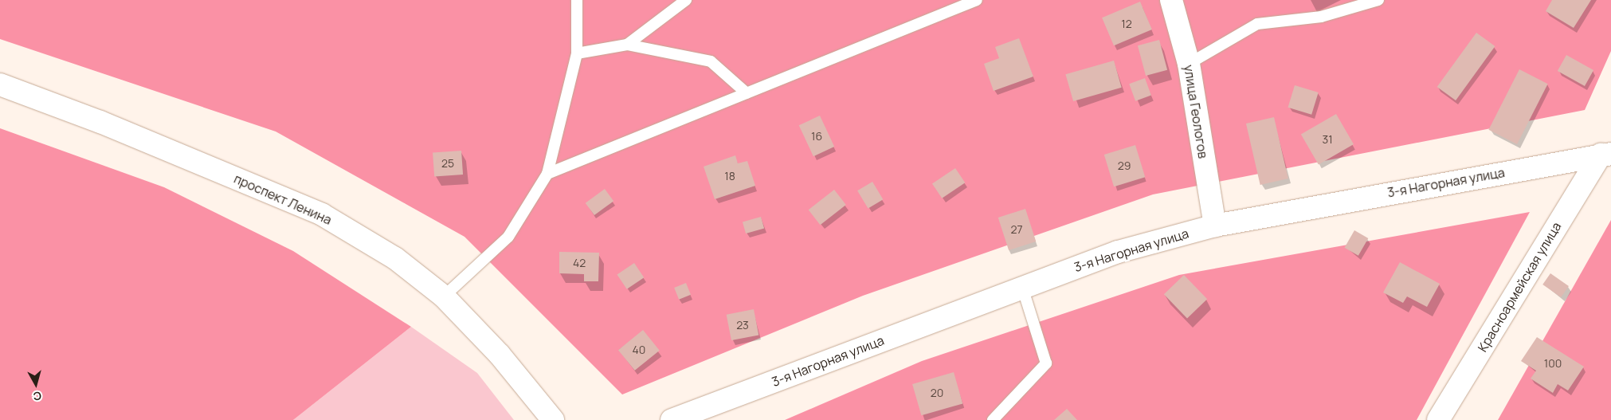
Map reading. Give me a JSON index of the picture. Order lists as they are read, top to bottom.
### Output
{
  "streets": {
    "street": [
      "улица Геологов",
      "3-я Нагорная улица",
      "проспект Ленина",
      "Красноармейская улица"
    ]
  },
  "crossings": [
    ["улица Геологов", "3-я Нагорная улица"],
    ["3-я Нагорная улица", "Красноармейская улица"]
  ],
  "house_numbers": [
    "12",
    "16",
    "31",
    "25",
    "29",
    "18",
    "27",
    "42",
    "23",
    "40",
    "100",
    "20"
  ],
  "north": "bottom"
}
